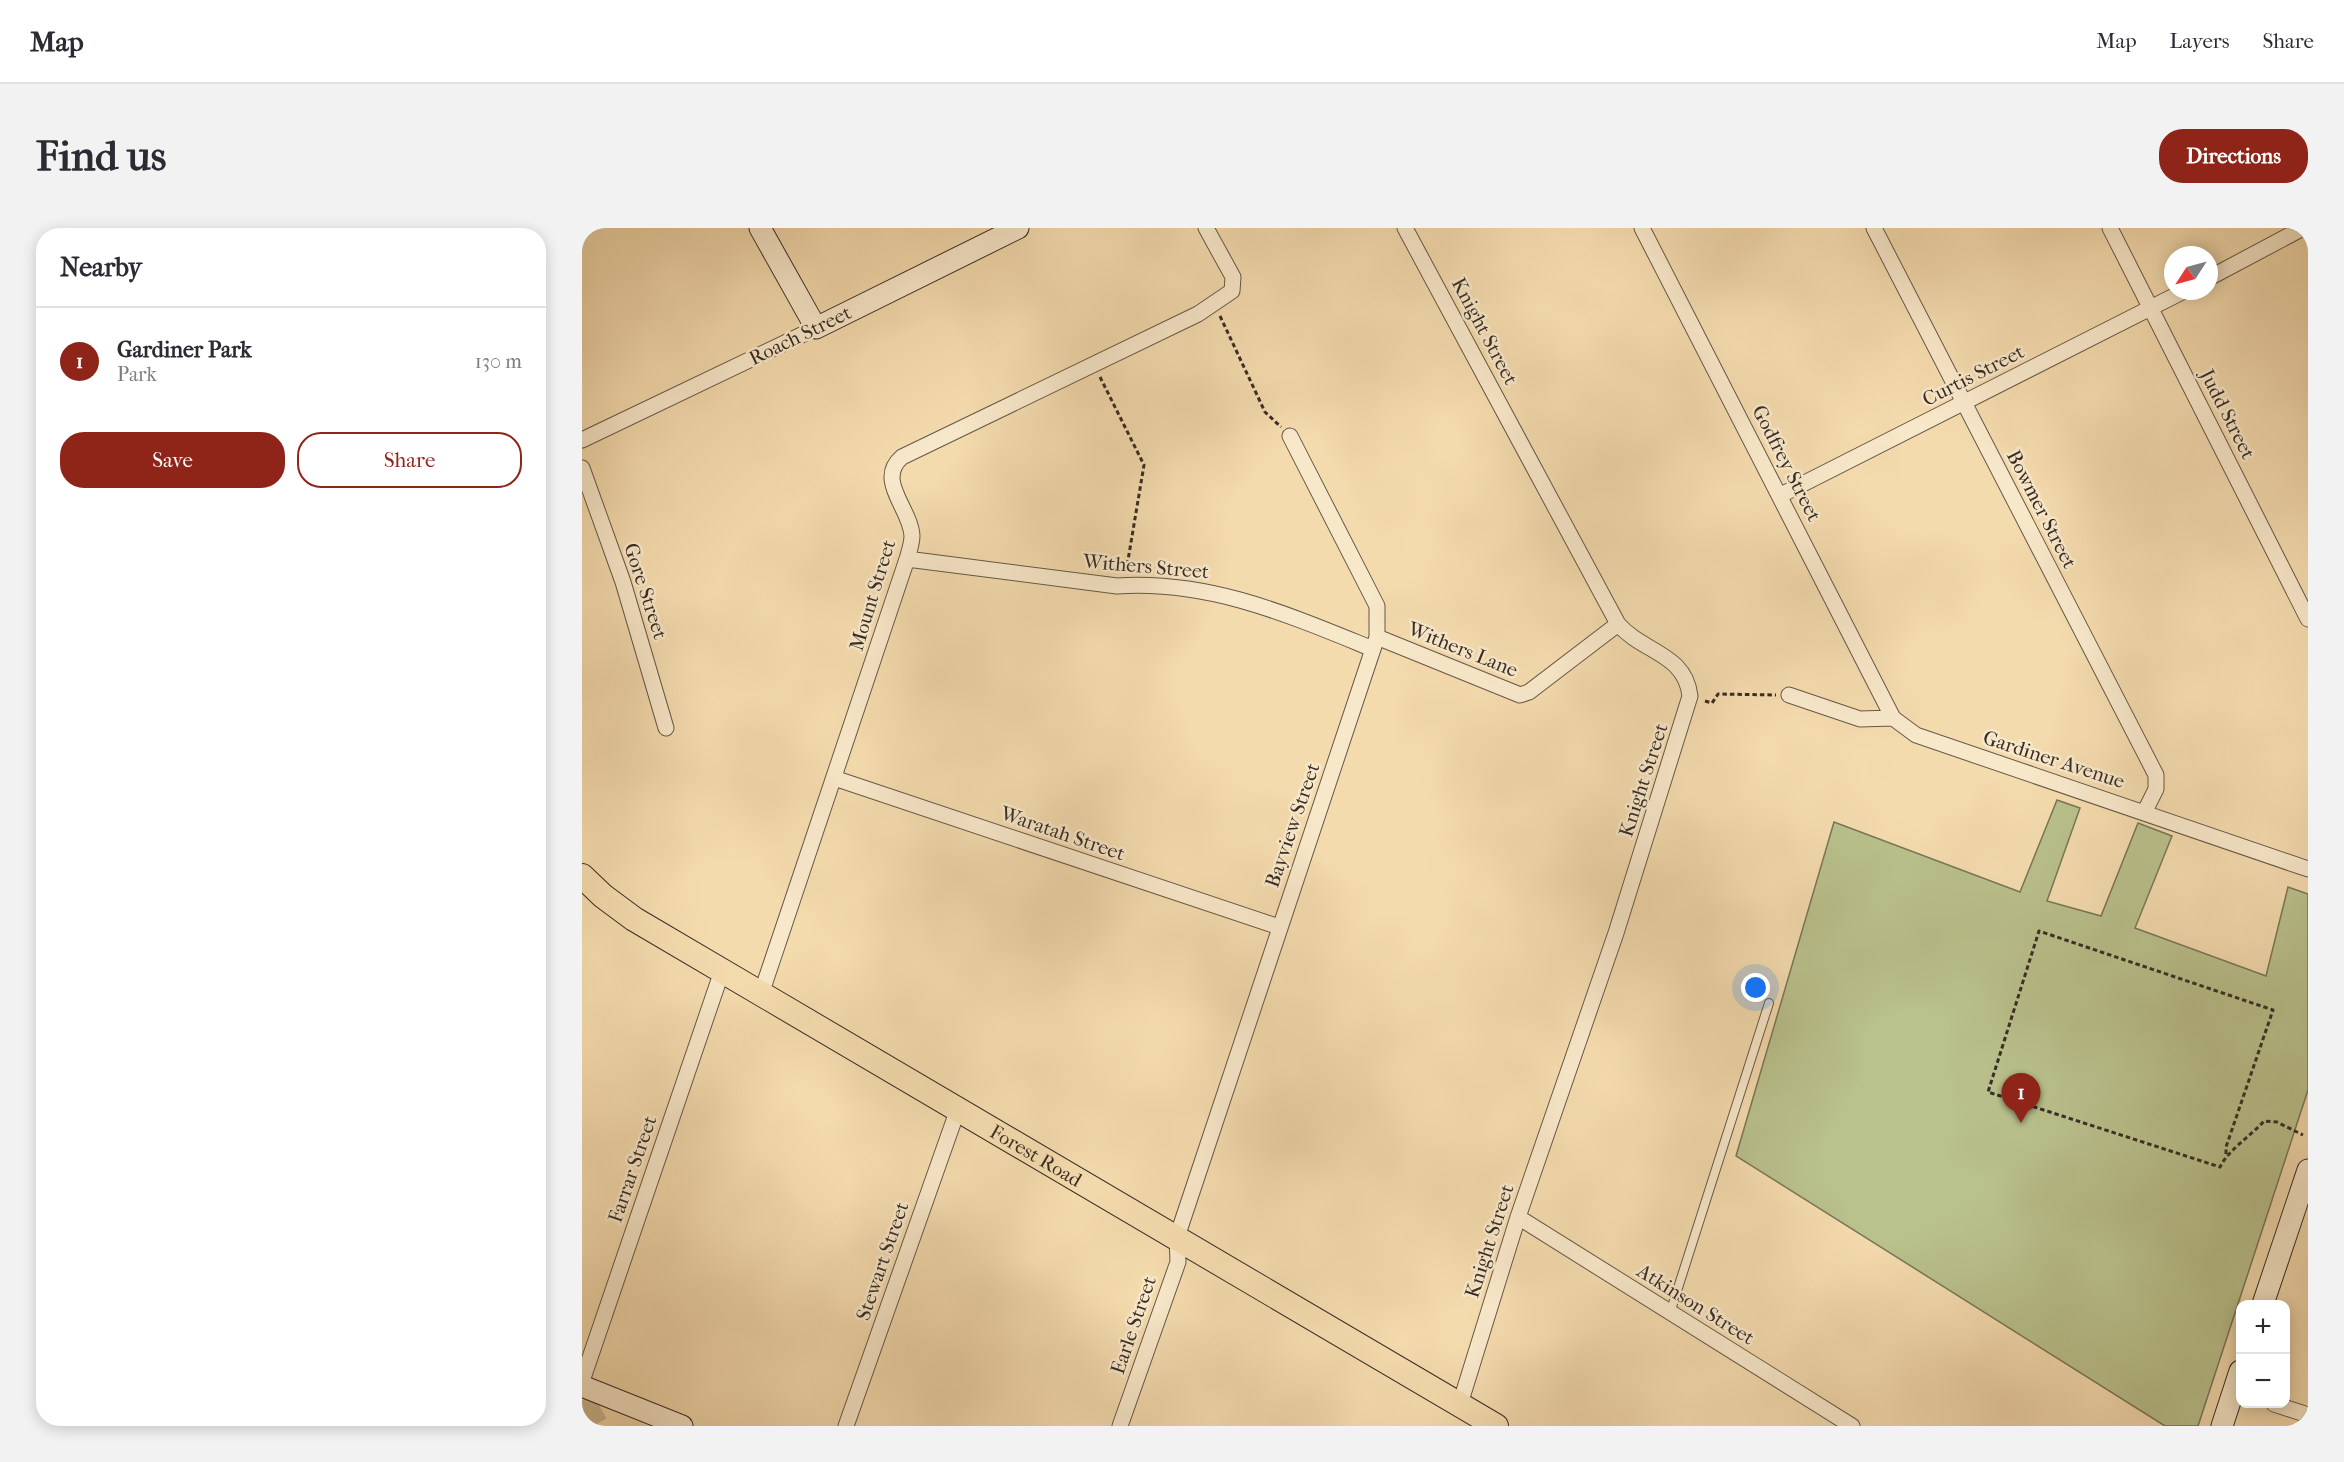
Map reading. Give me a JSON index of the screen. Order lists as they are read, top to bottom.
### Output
{
  "streets": {
    "main road": ["Forest Road"],
    "street": [
      "Knight Street",
      "Roach Street",
      "Curtis Street",
      "Judd Street",
      "Godfrey Street",
      "Bowmer Street",
      "Withers Street",
      "Gore Street",
      "Mount Street",
      "Withers Lane",
      "Gardiner Avenue",
      "Bayview Street",
      "Waratah Street",
      "Farrar Street",
      "Stewart Street",
      "Atkinson Street",
      "Earle Street"
    ]
  },
  "crossings": [
    ["Knight Street", "Withers Lane"],
    ["Knight Street", "Forest Road"],
    ["Knight Street", "Atkinson Street"],
    ["Curtis Street", "Judd Street"],
    ["Curtis Street", "Godfrey Street"],
    ["Curtis Street", "Bowmer Street"],
    ["Godfrey Street", "Gardiner Avenue"],
    ["Bowmer Street", "Gardiner Avenue"],
    ["Withers Street", "Mount Street"],
    ["Withers Street", "Withers Lane"],
    ["Withers Street", "Bayview Street"],
    ["Mount Street", "Waratah Street"],
    ["Mount Street", "Forest Road"],
    ["Withers Lane", "Bayview Street"],
    ["Bayview Street", "Waratah Street"],
    ["Bayview Street", "Forest Road"],
    ["Bayview Street", "Earle Street"],
    ["Forest Road", "Farrar Street"],
    ["Forest Road", "Stewart Street"],
    ["Forest Road", "Earle Street"]
  ],
  "north": "bottom left",
  "page": {
    "header": "Map",
    "nav": ["Map", "Layers", "Share"],
    "buttons": [
      "Directions",
      ["Save", "Share"]
    ],
    "title": "Find us",
    "heading": "Nearby",
    "list": [
      {
        "mark": "1",
        "name": "Gardiner Park",
        "note": "Park",
        "value": "130 m"
      }
    ],
    "pins": "1",
    "map_buttons": ["+", "−"]
  }
}
